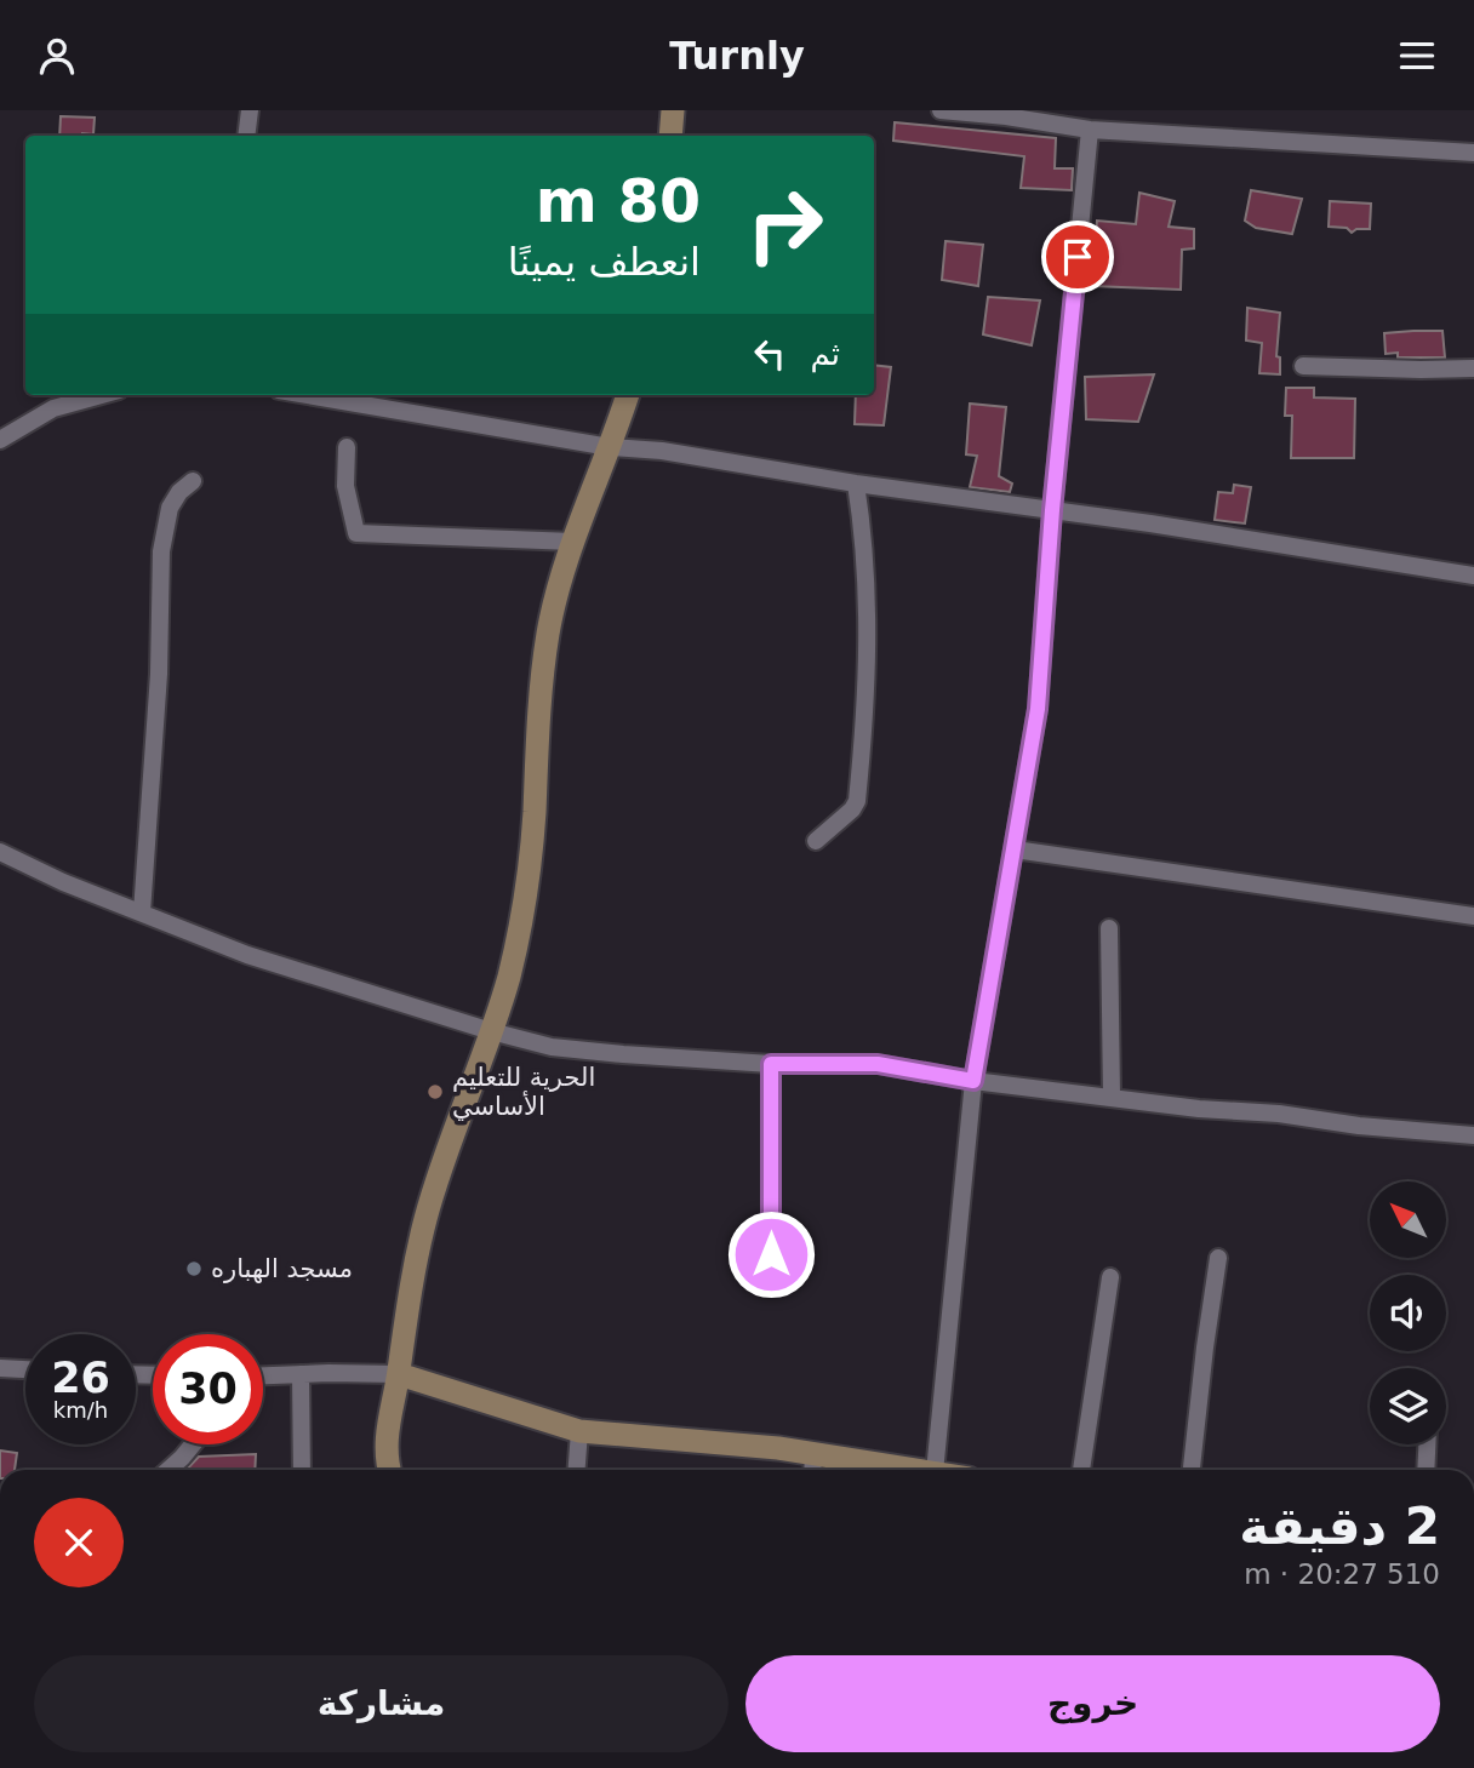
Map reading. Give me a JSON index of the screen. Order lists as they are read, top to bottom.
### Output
{
  "places": ["الحرية للتعليم الأساسي", "مسجد الهباره"],
  "north": "top left",
  "page": {
    "header": "Turnly",
    "turn": ["80 m", "انعطف يمينًا"],
    "then": "ثم",
    "speed": "26 km/h",
    "limit": "30",
    "heading": ["2 دقيقة", "510 m · 20:27"],
    "buttons": ["خروج", "مشاركة"]
  }
}
